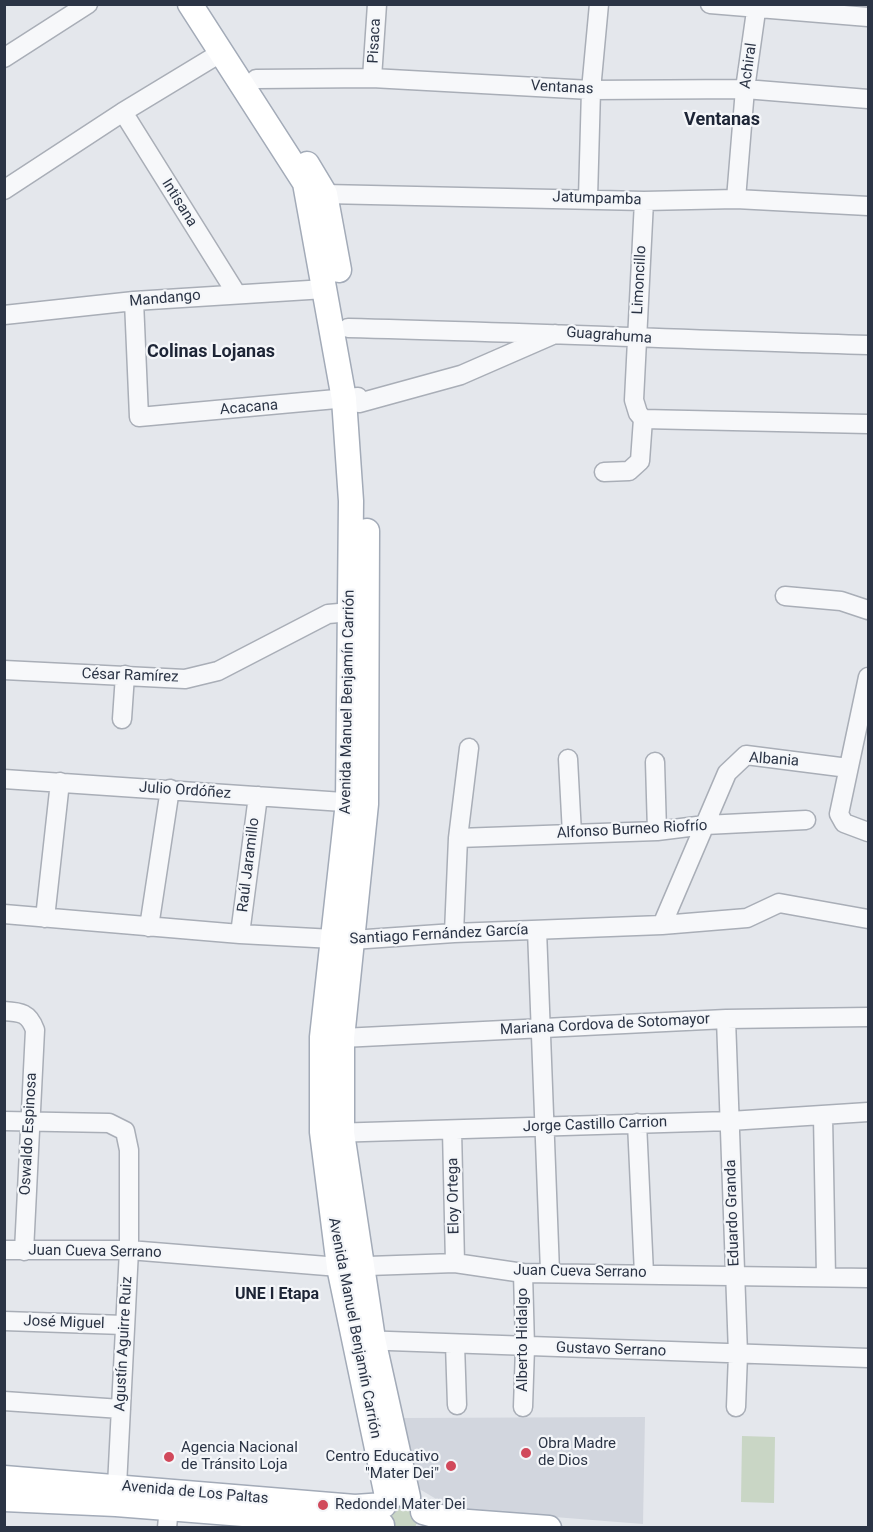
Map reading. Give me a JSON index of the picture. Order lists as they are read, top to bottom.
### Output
{
  "streets": {
    "main road": ["Avenida Manuel Benjamín Carrión", "Avenida de Los Paltas"],
    "street": [
      "Pisaca",
      "Achiral",
      "Ventanas",
      "Jatumpamba",
      "Intisana",
      "Limoncillo",
      "Mandango",
      "Guagrahuma",
      "Acacana",
      "César Ramírez",
      "Albania",
      "Julio Ordóñez",
      "Alfonso Burneo Riofrío",
      "Raúl Jaramillo",
      "Santiago Fernández García",
      "Mariana Cordova de Sotomayor",
      "Jorge Castillo Carrion",
      "Oswaldo Espinosa",
      "Eloy Ortega",
      "Eduardo Granda",
      "Juan Cueva Serrano",
      "José Miguel",
      "Alberto Hidalgo",
      "Agustín Aguirre Ruiz",
      "Gustavo Serrano"
    ]
  },
  "crossings": [
    ["Pisaca", "Ventanas"],
    ["Achiral", "Ventanas"],
    ["Achiral", "Jatumpamba"],
    ["Ventanas", "Avenida Manuel Benjamín Carrión"],
    ["Jatumpamba", "Limoncillo"],
    ["Jatumpamba", "Avenida Manuel Benjamín Carrión"],
    ["Intisana", "Mandango"],
    ["Limoncillo", "Guagrahuma"],
    ["Mandango", "Acacana"],
    ["Mandango", "Avenida Manuel Benjamín Carrión"],
    ["Guagrahuma", "Acacana"],
    ["Guagrahuma", "Avenida Manuel Benjamín Carrión"],
    ["Acacana", "Avenida Manuel Benjamín Carrión"],
    ["César Ramírez", "Avenida Manuel Benjamín Carrión"],
    ["Avenida Manuel Benjamín Carrión", "Julio Ordóñez"],
    ["Avenida Manuel Benjamín Carrión", "Santiago Fernández García"],
    ["Avenida Manuel Benjamín Carrión", "Mariana Cordova de Sotomayor"],
    ["Avenida Manuel Benjamín Carrión", "Jorge Castillo Carrion"],
    ["Avenida Manuel Benjamín Carrión", "Juan Cueva Serrano"],
    ["Avenida Manuel Benjamín Carrión", "Gustavo Serrano"],
    ["Avenida Manuel Benjamín Carrión", "Avenida de Los Paltas"],
    ["Albania", "Alfonso Burneo Riofrío"],
    ["Albania", "Santiago Fernández García"],
    ["Julio Ordóñez", "Raúl Jaramillo"],
    ["Raúl Jaramillo", "Santiago Fernández García"],
    ["Mariana Cordova de Sotomayor", "Eduardo Granda"],
    ["Jorge Castillo Carrion", "Eloy Ortega"],
    ["Jorge Castillo Carrion", "Eduardo Granda"],
    ["Oswaldo Espinosa", "Juan Cueva Serrano"],
    ["Oswaldo Espinosa", "Agustín Aguirre Ruiz"],
    ["Eloy Ortega", "Juan Cueva Serrano"],
    ["Eduardo Granda", "Juan Cueva Serrano"],
    ["Eduardo Granda", "Gustavo Serrano"],
    ["Juan Cueva Serrano", "Alberto Hidalgo"],
    ["Juan Cueva Serrano", "Agustín Aguirre Ruiz"],
    ["José Miguel", "Agustín Aguirre Ruiz"],
    ["Alberto Hidalgo", "Gustavo Serrano"],
    ["Agustín Aguirre Ruiz", "Avenida de Los Paltas"]
  ],
  "districts": ["Ventanas", "Colinas Lojanas", "UNE I Etapa"],
  "places": [
    "Obra Madre de Dios",
    "Agencia Nacional de Tránsito Loja",
    "Centro Educativo \"Mater Dei\"",
    "Redondel Mater Dei"
  ]
}
